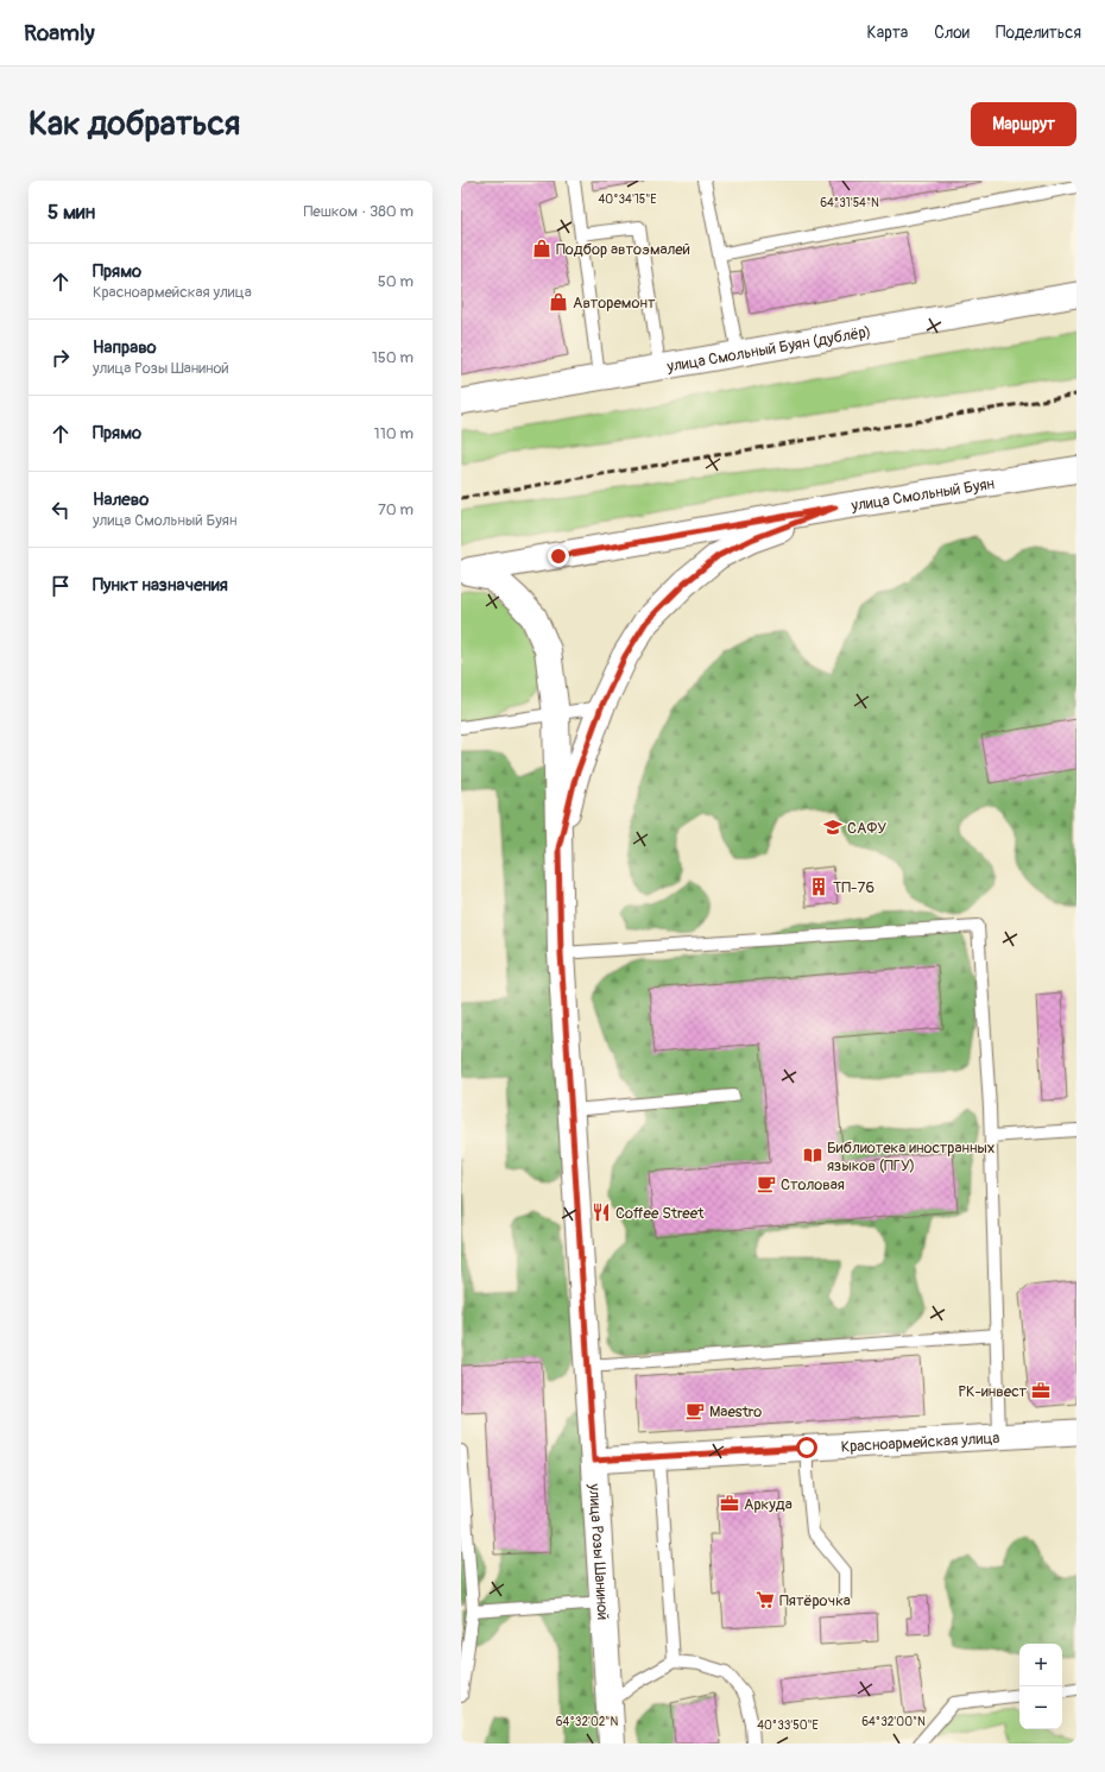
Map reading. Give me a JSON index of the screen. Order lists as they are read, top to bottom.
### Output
{
  "streets": {
    "main road": ["улица Смольный Буян", "улица Розы Шаниной"],
    "street": ["улица Смольный Буян (дублёр)", "Красноармейская улица"]
  },
  "crossings": [
    ["Красноармейская улица", "улица Розы Шаниной"]
  ],
  "places": {
    "shop": ["Подбор автоэмалей", "Авторемонт"],
    "school or university": ["САФУ"],
    "building": ["ТП-76"],
    "library": ["Библиотека иностранных языков (ПГУ)"],
    "cafe": ["Столовая", "Maestro"],
    "restaurant": ["Coffee Street"],
    "office": ["РК-инвест", "Аркуда"],
    "supermarket": ["Пятёрочка"]
  },
  "page": {
    "header": "Roamly",
    "nav": ["Карта", "Слои", "Поделиться"],
    "buttons": "Маршрут",
    "title": "Как добраться",
    "heading": ["5 мин", "Пешком · 380 m"],
    "list": [
      ["Прямо", "Красноармейская улица", "50 m"],
      ["Направо", "улица Розы Шаниной", "150 m"],
      ["Прямо", "110 m"],
      ["Налево", "улица Смольный Буян", "70 m"],
      "Пункт назначения"
    ],
    "map_buttons": ["+", "−"]
  },
  "coordinates": [
    "40°34'15\"E",
    "64°31'54\"N",
    "64°32'02\"N",
    "64°32'00\"N",
    "40°33'50\"E"
  ]
}
